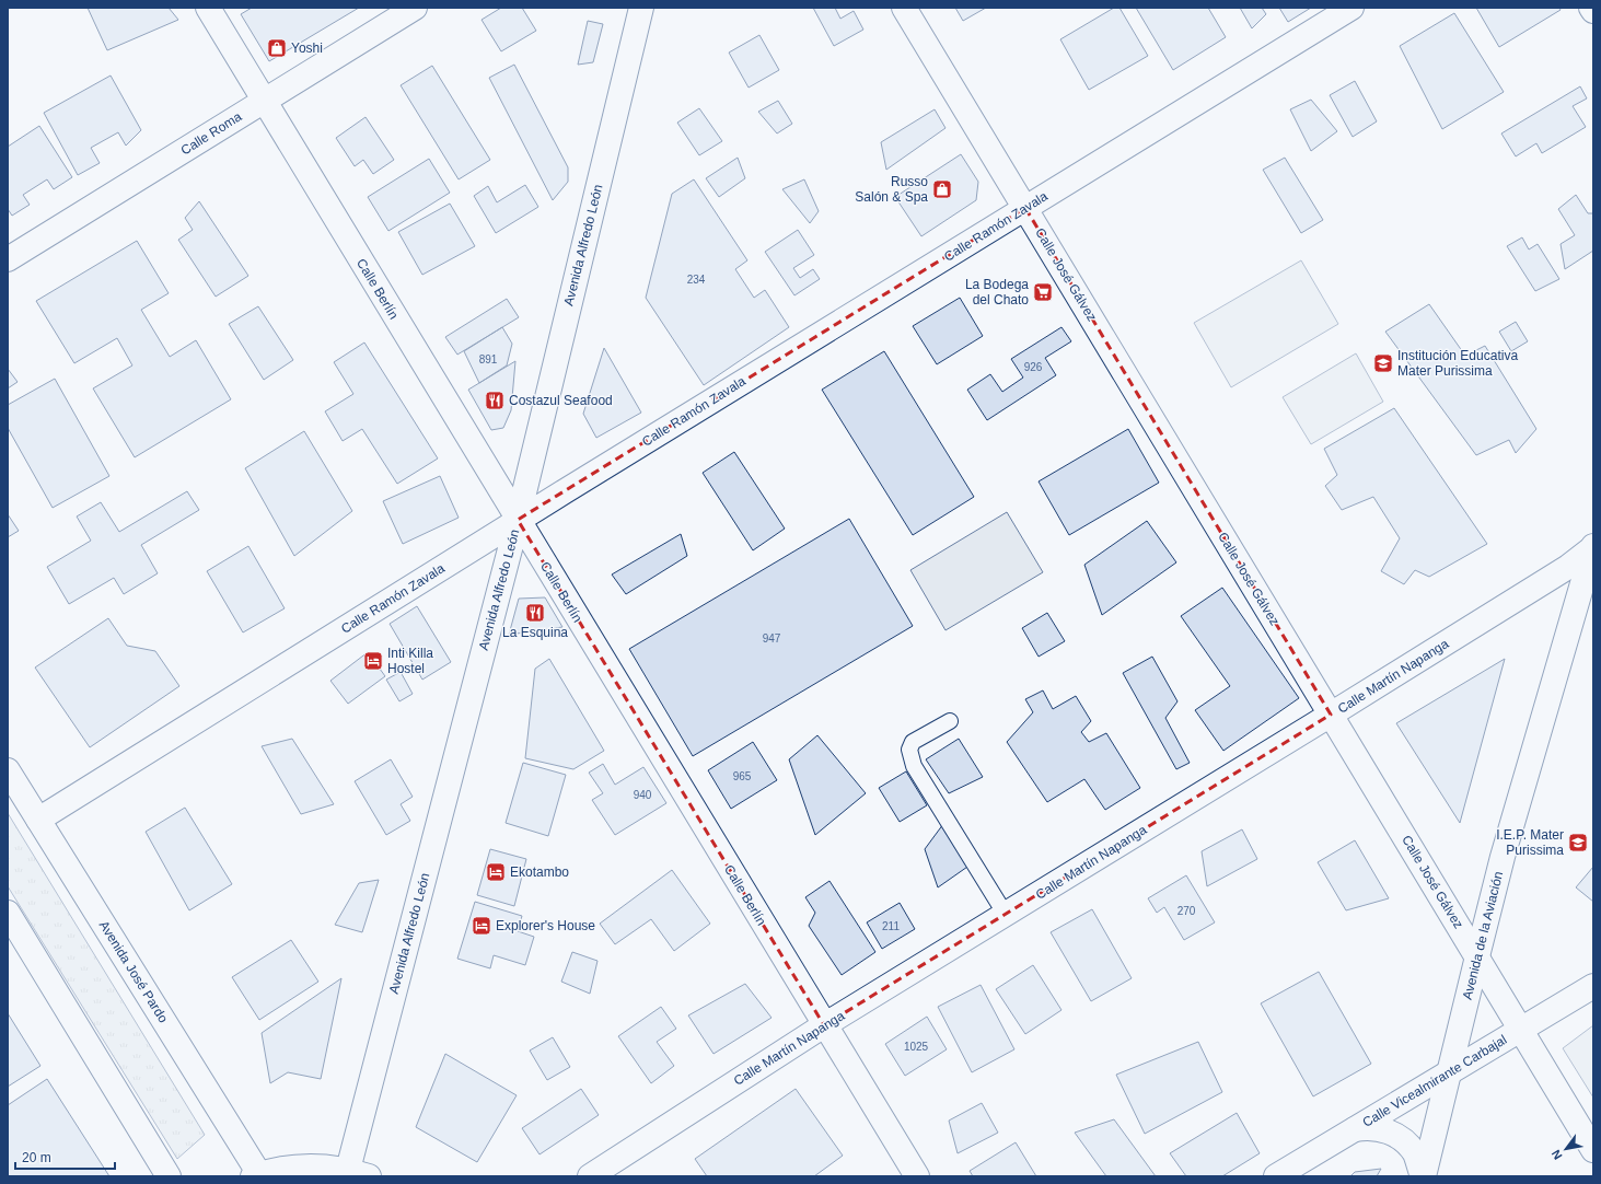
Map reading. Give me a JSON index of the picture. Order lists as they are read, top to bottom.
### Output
{
  "streets": {
    "street": [
      "Calle Roma",
      "Calle Ramón Zavala",
      "Avenida Alfredo León",
      "Calle José Gálvez",
      "Calle Berlín",
      "Calle Martín Napanga",
      "Avenida de la Aviación",
      "Avenida José Pardo",
      "Calle Vicealmirante Carbajal"
    ]
  },
  "crossings": [
    ["Calle Roma", "Calle Berlín"],
    ["Calle Ramón Zavala", "Avenida Alfredo León"],
    ["Calle Ramón Zavala", "Calle José Gálvez"],
    ["Calle Ramón Zavala", "Calle Berlín"],
    ["Calle Ramón Zavala", "Avenida José Pardo"],
    ["Avenida Alfredo León", "Calle Berlín"],
    ["Calle José Gálvez", "Calle Martín Napanga"],
    ["Calle José Gálvez", "Avenida de la Aviación"],
    ["Calle José Gálvez", "Calle Vicealmirante Carbajal"],
    ["Calle Berlín", "Calle Martín Napanga"],
    ["Calle Martín Napanga", "Avenida de la Aviación"],
    ["Avenida de la Aviación", "Calle Vicealmirante Carbajal"]
  ],
  "places": {
    "shop": ["Yoshi", "Russo Salón & Spa"],
    "supermarket": ["La Bodega del Chato"],
    "school or university": ["Institución Educativa Mater Purissima", "I.E.P. Mater Purissima"],
    "restaurant": ["Costazul Seafood", "La Esquina"],
    "hotel": ["Inti Killa Hostel", "Ekotambo", "Explorer's House"]
  },
  "house_numbers": [
    "234",
    "891",
    "926",
    "947",
    "965",
    "940",
    "270",
    "211",
    "1025"
  ],
  "scale_bar": "20 m",
  "north": "bottom left"
}
